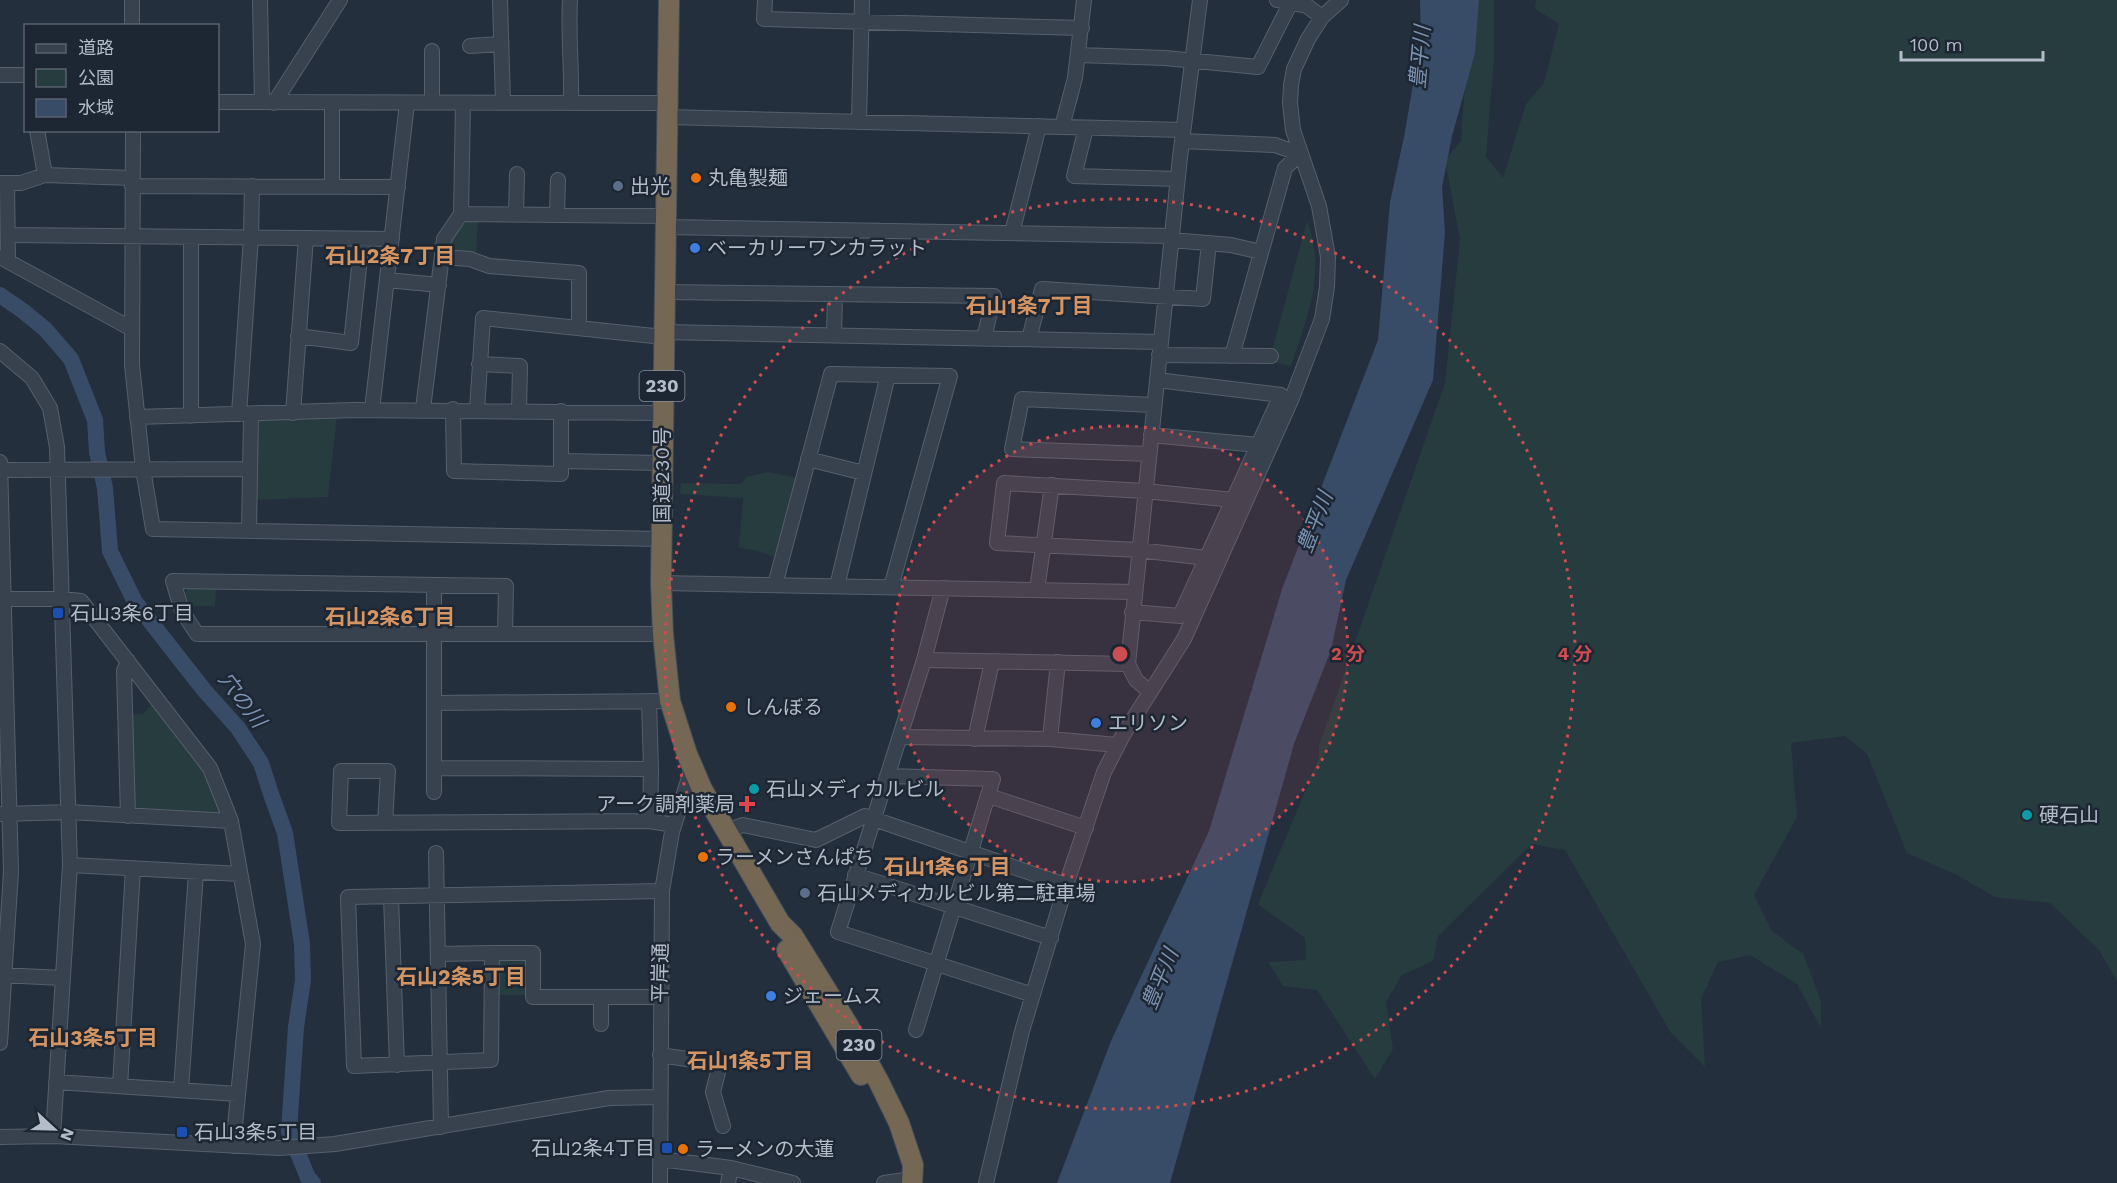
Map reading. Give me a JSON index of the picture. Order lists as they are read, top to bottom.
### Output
{
  "streets": {
    "highway": ["230", "国道230号"],
    "street": ["平岸通"]
  },
  "crossings": [
    ["国道230号", "平岸通"]
  ],
  "districts": [
    "石山2条7丁目",
    "石山1条7丁目",
    "石山2条6丁目",
    "石山1条6丁目",
    "石山2条5丁目",
    "石山3条5丁目",
    "石山1条5丁目"
  ],
  "water": ["豊平川", "穴の川"],
  "places": {
    "other": [
      "丸亀製麺",
      "出光",
      "ベーカリーワンカラット",
      "しんぼる",
      "エリソン",
      "石山メディカルビル",
      "硬石山",
      "ラーメンさんぱち",
      "石山メディカルビル第二駐車場",
      "ジェームス",
      "ラーメンの大蓮"
    ],
    "transit": ["石山3条6丁目", "石山3条5丁目", "石山2条4丁目"],
    "health": ["アーク調剤薬局"]
  },
  "legend": ["道路", "公園", "水域"],
  "scale_bar": "100 m",
  "north": "right",
  "rings": ["2 分", "4 分"]
}
